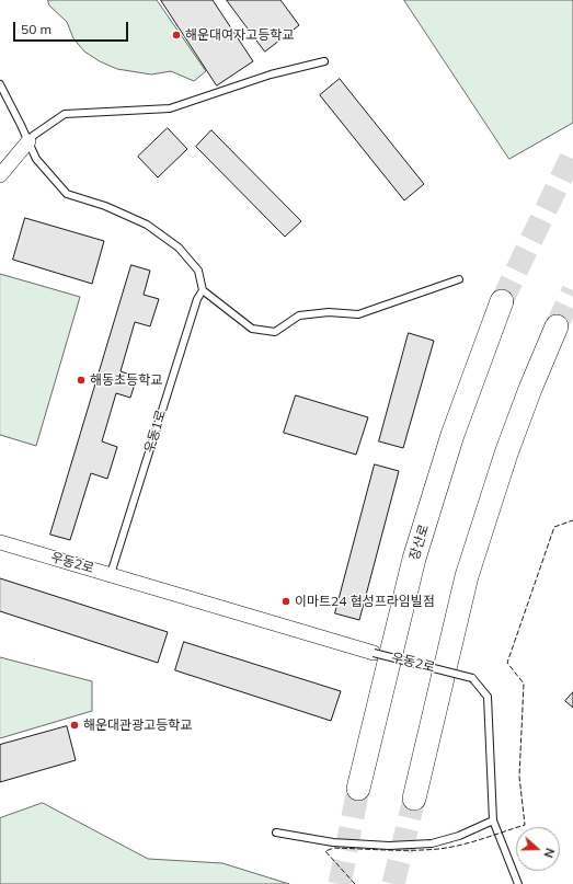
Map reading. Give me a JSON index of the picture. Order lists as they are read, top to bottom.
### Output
{
  "streets": {
    "highway": ["장산로"],
    "street": ["우동2로"],
    "lane": ["우동1로"]
  },
  "crossings": [
    ["우동1로", "우동2로"]
  ],
  "places": [
    "해운대여자고등학교",
    "해동초등학교",
    "이마트24 협성프라임빌점",
    "해운대관광고등학교"
  ],
  "scale_bar": "50 m",
  "north": "right"
}
